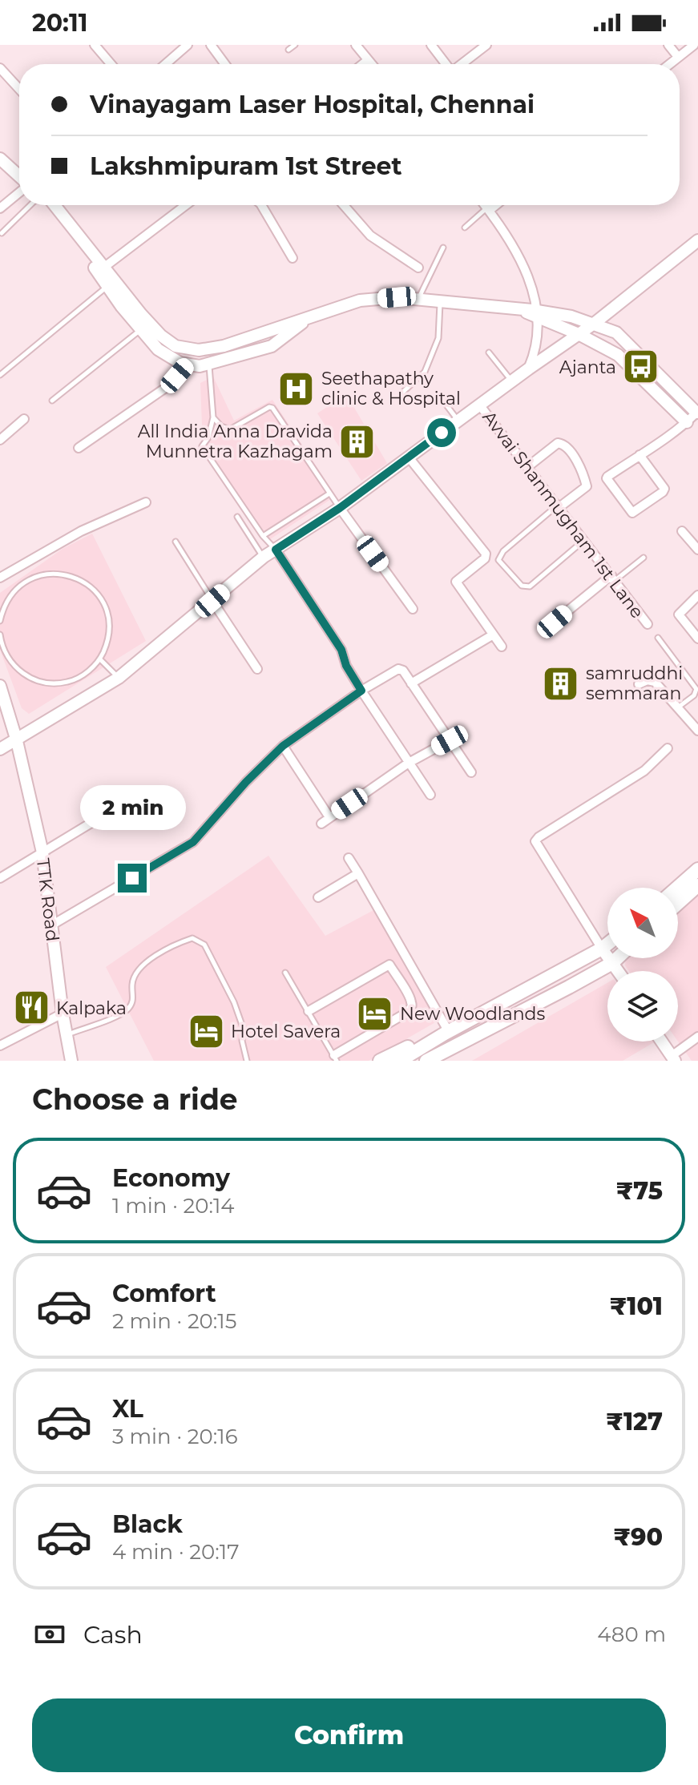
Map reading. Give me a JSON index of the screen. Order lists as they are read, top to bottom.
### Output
{
  "streets": {
    "main road": ["TTK Road"],
    "street": ["Avvai Shanmugham 1st Lane"]
  },
  "places": {
    "bus stop": ["Ajanta"],
    "hospital": ["Seethapathy clinic & Hospital"],
    "building": ["All India Anna Dravida Munnetra Kazhagam", "samruddhi semmaran"],
    "restaurant": ["Kalpaka"],
    "hotel": ["New Woodlands", "Hotel Savera"]
  },
  "north": "top left",
  "page": {
    "status": "20:11",
    "banner": ["Vinayagam Laser Hospital, Chennai", "Lakshmipuram 1st Street"],
    "bubble": "2 min",
    "heading": "Choose a ride",
    "list": [
      {
        "name": "Economy",
        "note": "1 min · 20:14",
        "value": "₹75"
      },
      {
        "name": "Comfort",
        "note": "2 min · 20:15",
        "value": "₹101"
      },
      {
        "name": "XL",
        "note": "3 min · 20:16",
        "value": "₹127"
      },
      {
        "name": "Black",
        "note": "4 min · 20:17",
        "value": "₹90"
      }
    ],
    "pay": ["Cash", "480 m"],
    "buttons": "Confirm"
  }
}
